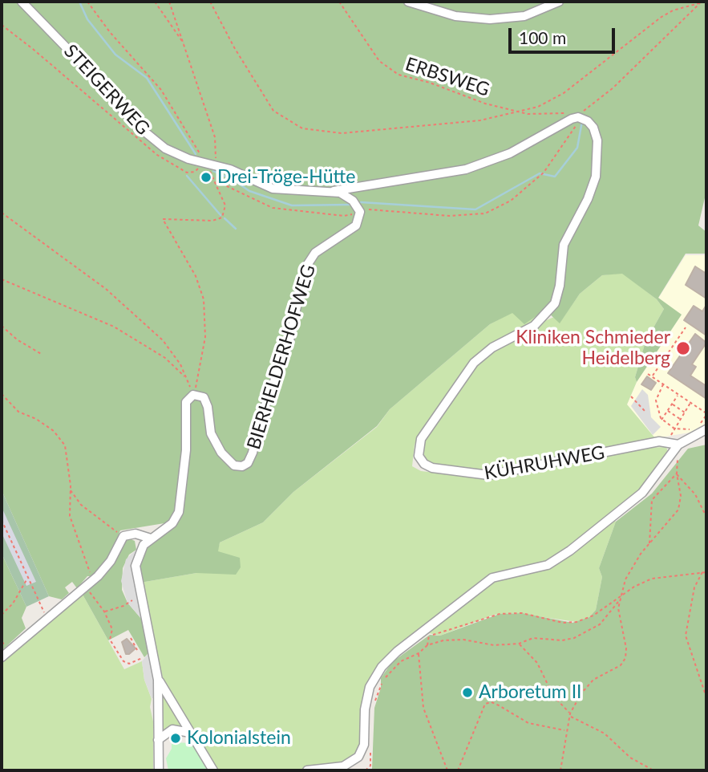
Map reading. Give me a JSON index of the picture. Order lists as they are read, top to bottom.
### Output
{
  "streets": {
    "street": ["STEIGERWEG", "BIERHELDERHOFWEG", "KÜHRUHWEG"],
    "path": ["ERBSWEG"]
  },
  "crossings": [
    ["ERBSWEG", "KÜHRUHWEG"]
  ],
  "places": [
    "Drei-Tröge-Hütte",
    "Kliniken Schmieder Heidelberg",
    "Arboretum II",
    "Kolonialstein"
  ],
  "scale_bar": "100 m"
}
